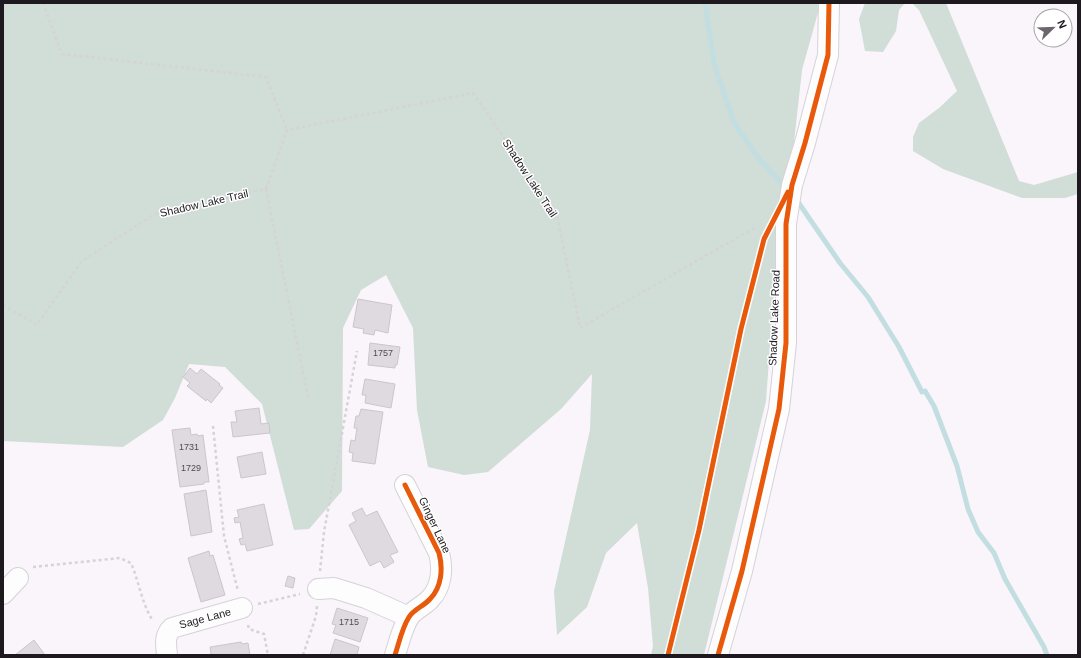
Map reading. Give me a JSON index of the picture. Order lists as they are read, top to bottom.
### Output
{
  "streets": {
    "street": ["Shadow Lake Road", "Ginger Lane", "Sage Lane"],
    "path": ["Shadow Lake Trail"]
  },
  "house_numbers": [
    "1757",
    "1731",
    "1729",
    "1715"
  ],
  "north": "top right"
}
